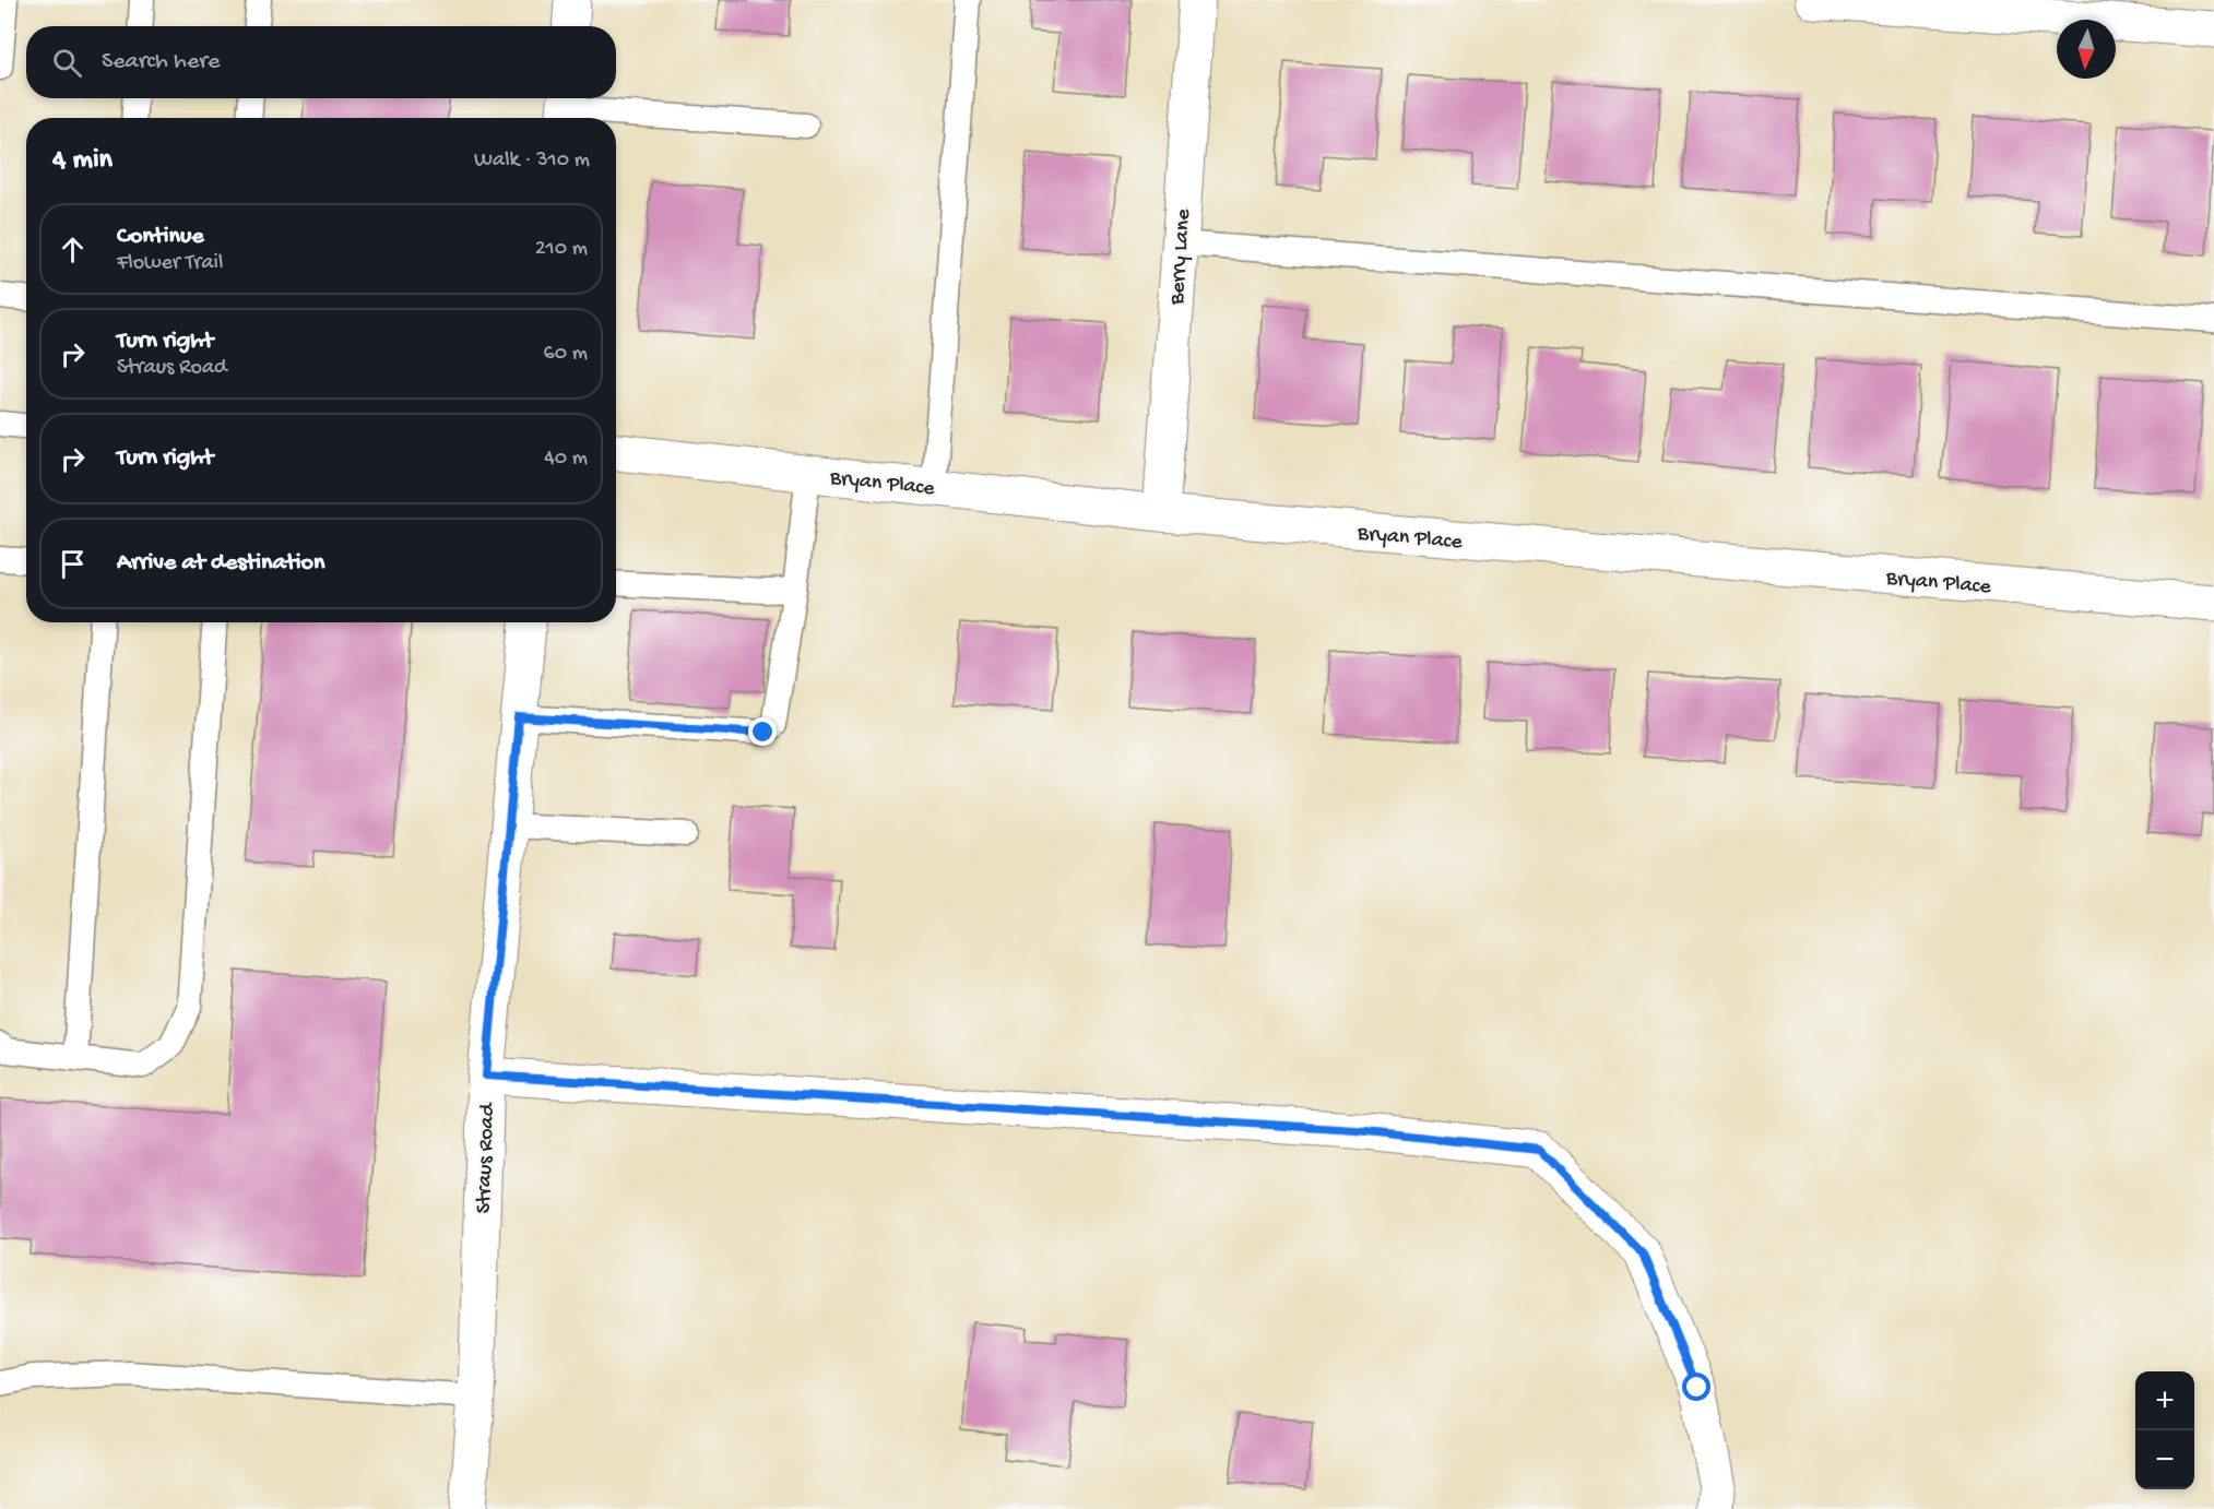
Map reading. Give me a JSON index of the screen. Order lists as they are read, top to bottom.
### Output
{
  "streets": {
    "street": ["Berry Lane", "Bryan Place", "Straus Road"]
  },
  "crossings": [
    ["Berry Lane", "Bryan Place"]
  ],
  "north": "bottom",
  "page": {
    "search": "Search here",
    "heading": ["4 min", "Walk · 310 m"],
    "list": [
      ["Continue", "Flower Trail", "210 m"],
      ["Turn right", "Straus Road", "60 m"],
      ["Turn right", "40 m"],
      "Arrive at destination"
    ],
    "map_buttons": ["+", "−"]
  }
}
